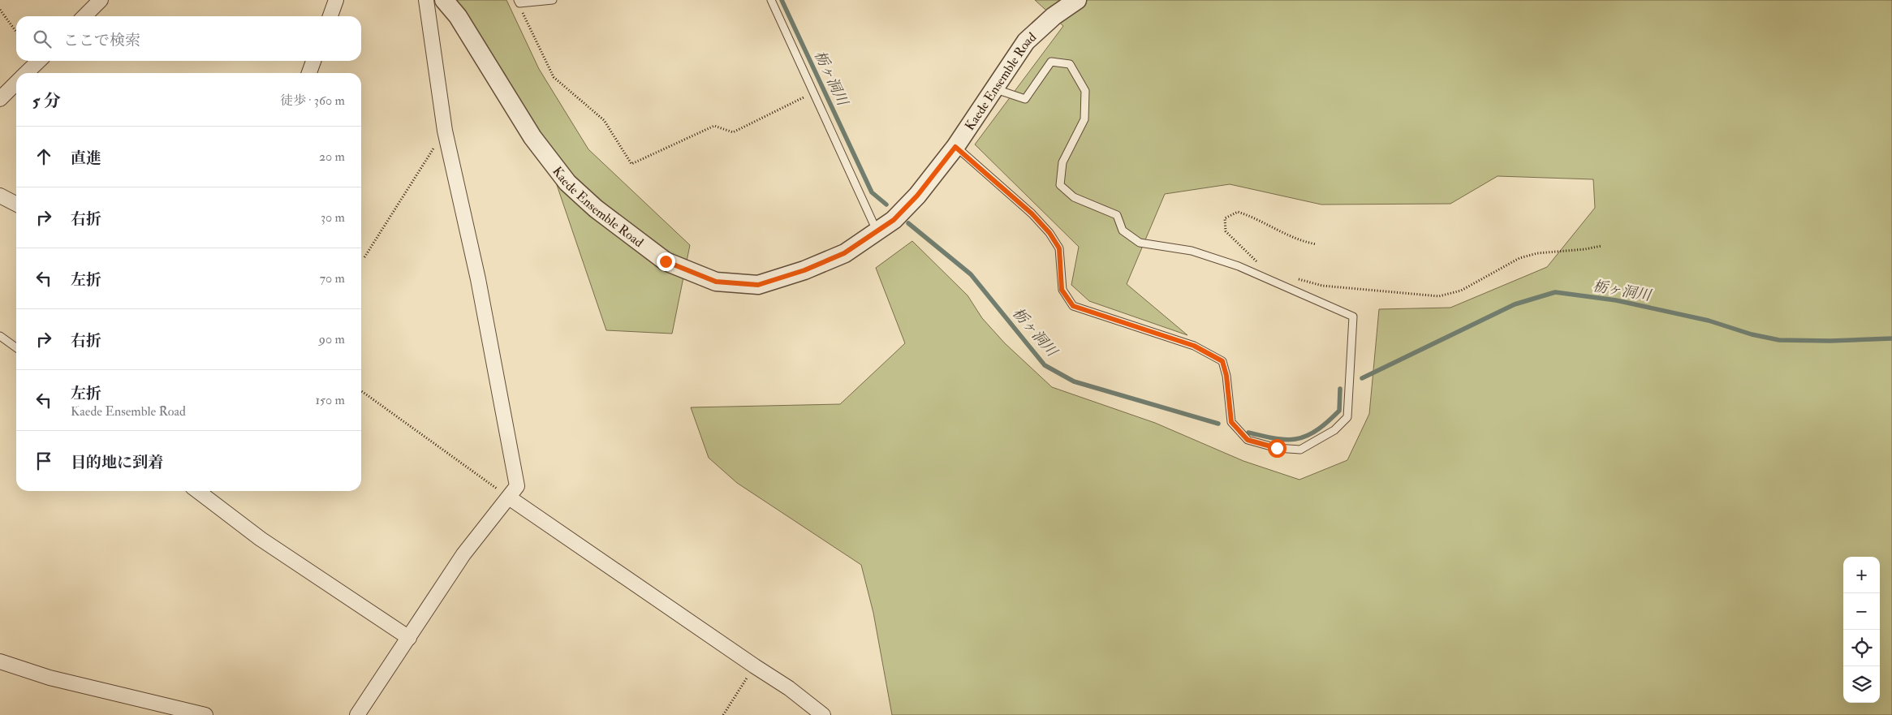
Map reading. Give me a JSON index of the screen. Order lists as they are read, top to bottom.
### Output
{
  "streets": {
    "street": ["Kaede Ensemble Road"]
  },
  "water": ["栃ヶ洞川"],
  "page": {
    "search": "ここで検索",
    "heading": ["5 分", "徒歩 · 360 m"],
    "list": [
      ["直進", "20 m"],
      ["右折", "30 m"],
      ["左折", "70 m"],
      ["右折", "90 m"],
      ["左折", "Kaede Ensemble Road", "150 m"],
      "目的地に到着"
    ],
    "map_buttons": ["+", "−"]
  }
}
